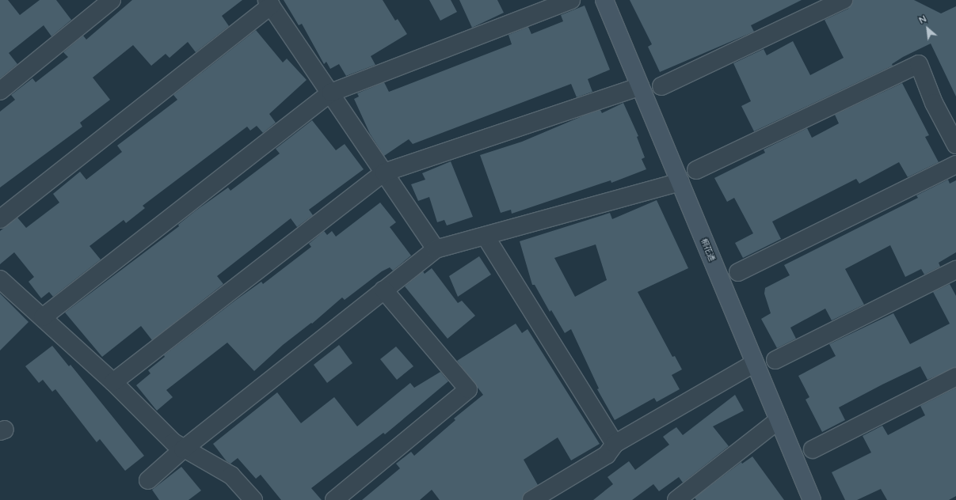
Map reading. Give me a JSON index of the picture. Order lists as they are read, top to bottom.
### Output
{
  "streets": {
    "street": ["桐花通"]
  },
  "north": "top left"
}
